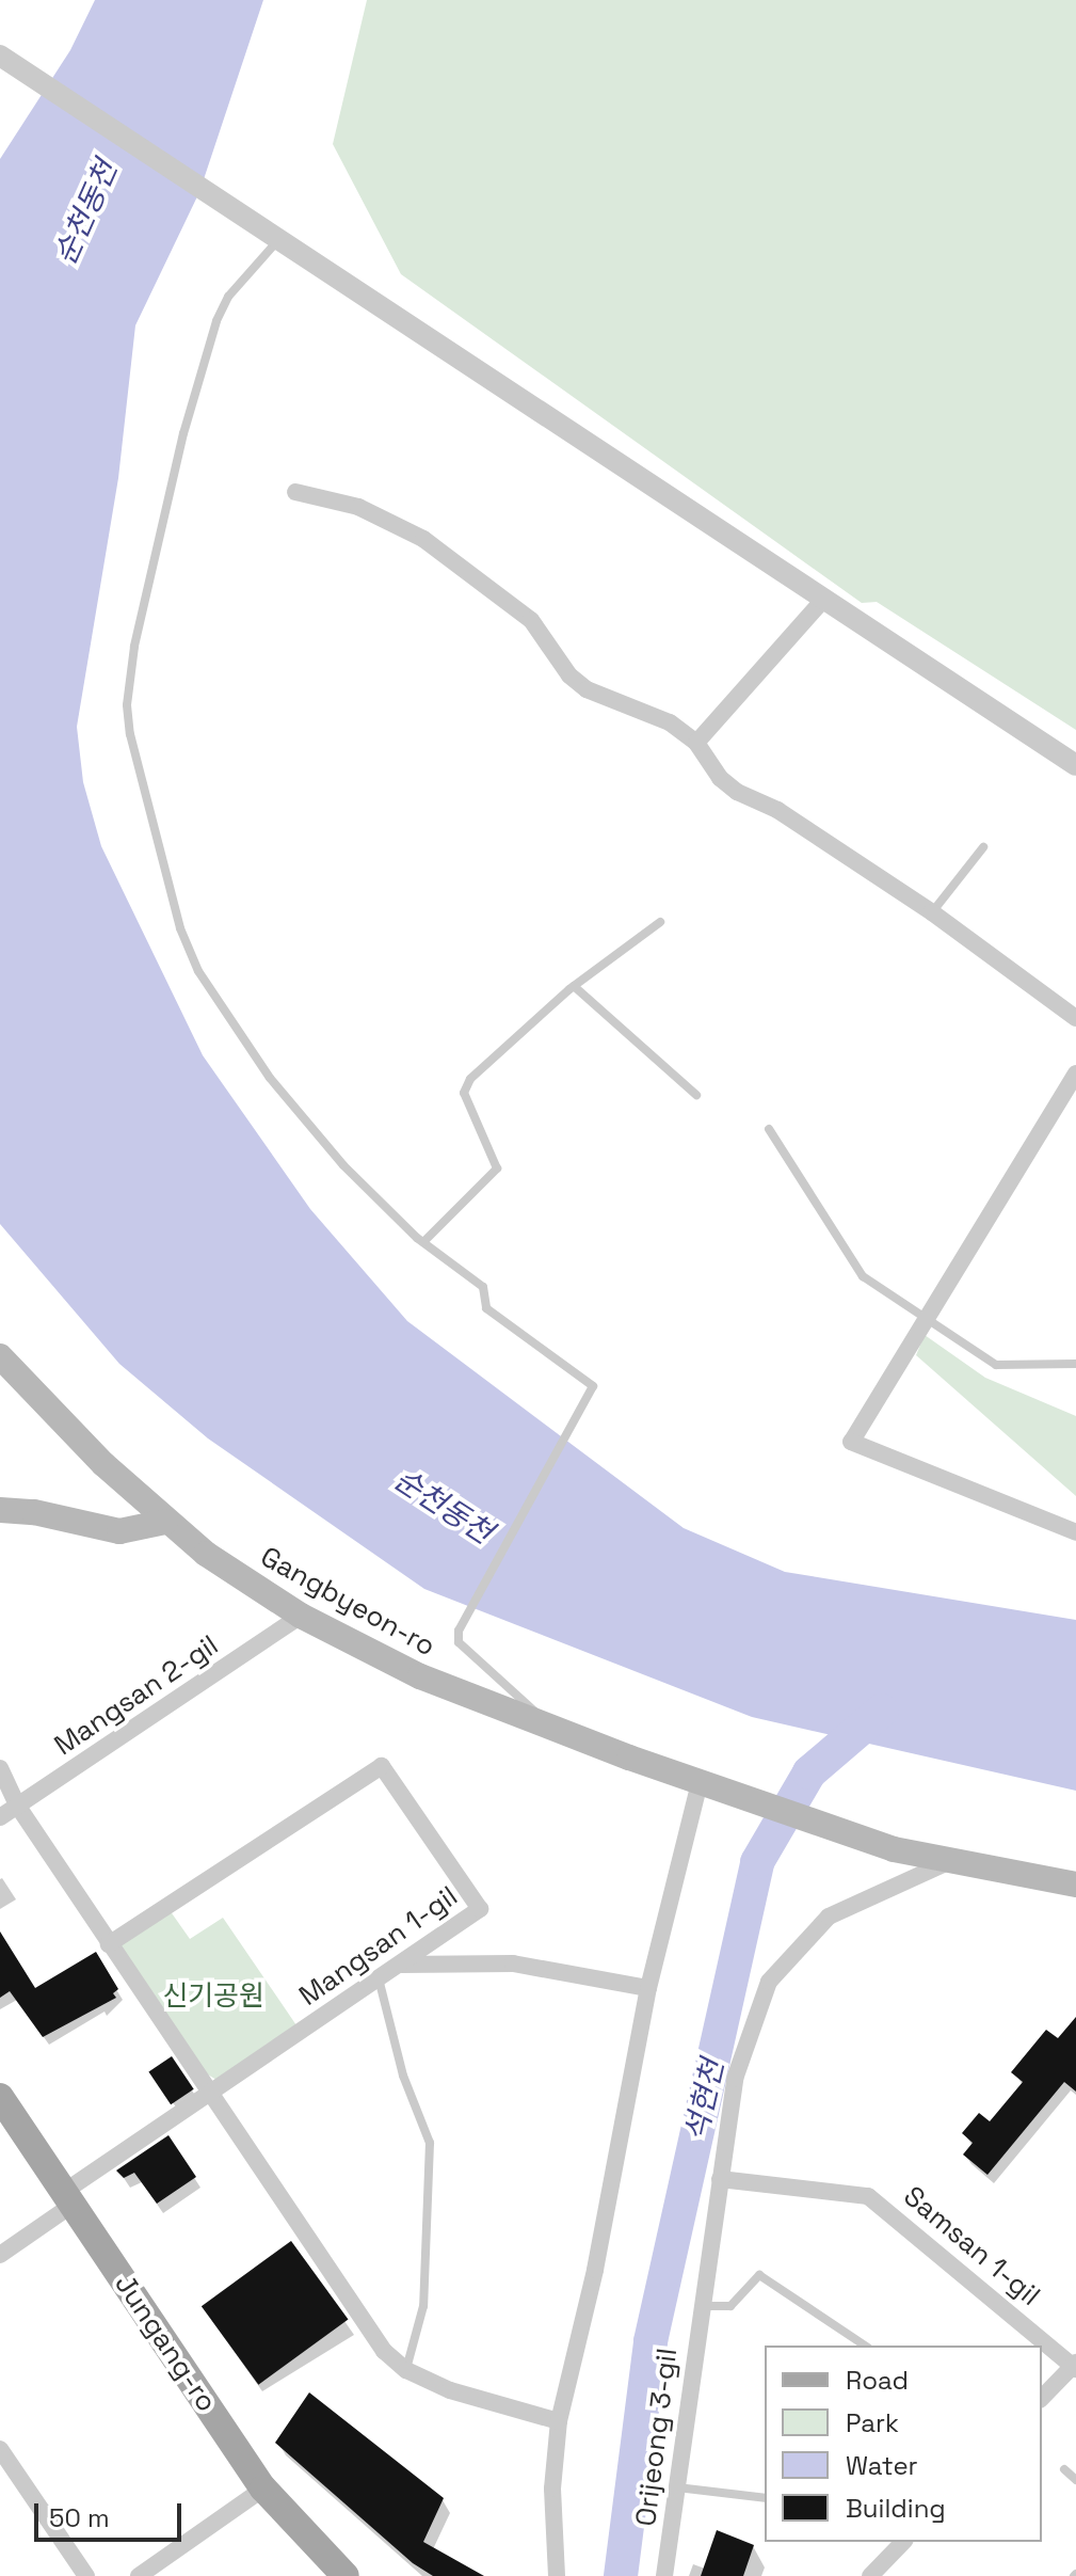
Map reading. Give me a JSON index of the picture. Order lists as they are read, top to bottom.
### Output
{
  "streets": {
    "main road": ["Gangbyeon-ro", "Jungang-ro"],
    "street": [
      "Mangsan 2-gil",
      "Mangsan 1-gil",
      "Samsan 1-gil",
      "Orijeong 3-gil"
    ]
  },
  "crossings": [
    ["Gangbyeon-ro", "Mangsan 2-gil"],
    ["Gangbyeon-ro", "Orijeong 3-gil"],
    ["Mangsan 1-gil", "Jungang-ro"],
    ["Samsan 1-gil", "Orijeong 3-gil"]
  ],
  "water": ["순천동천", "석현천"],
  "parks": ["신기공원"],
  "legend": [
    "Road",
    "Park",
    "Water",
    "Building"
  ],
  "scale_bar": "50 m"
}
